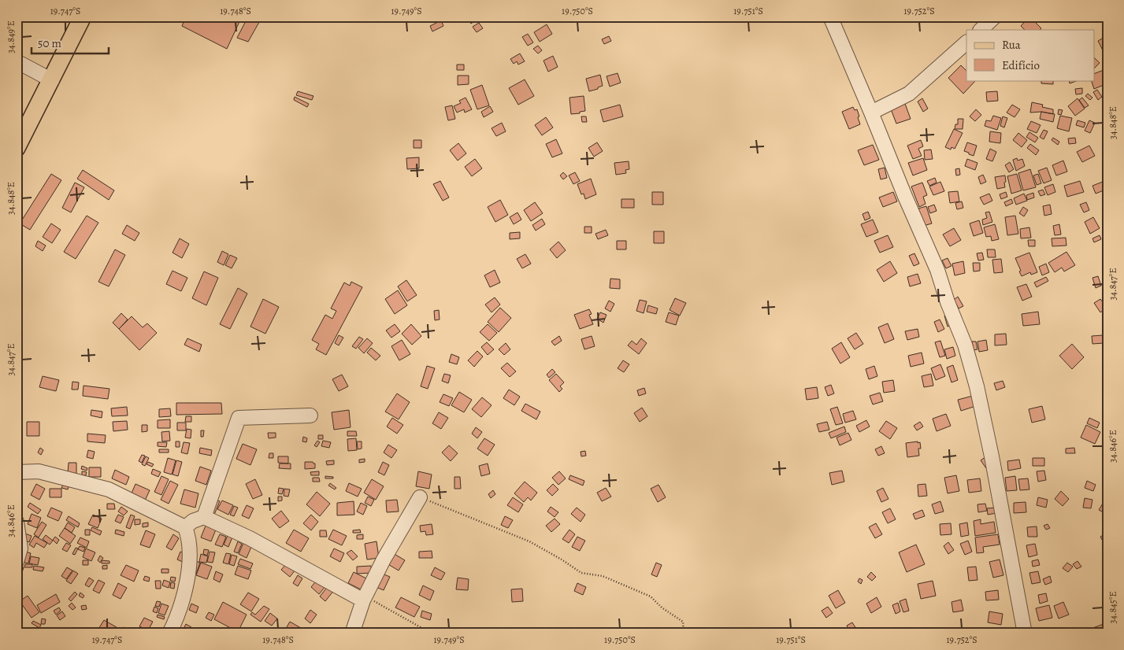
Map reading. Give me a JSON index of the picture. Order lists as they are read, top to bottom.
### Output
{
  "legend": ["Rua", "Edifício"],
  "scale_bar": "50 m",
  "coordinates": [
    "19.747°S",
    "19.748°S",
    "19.749°S",
    "19.750°S",
    "19.751°S",
    "19.752°S",
    "34.849°E",
    "34.848°E",
    "34.847°E",
    "34.846°E",
    "34.845°E"
  ]
}
